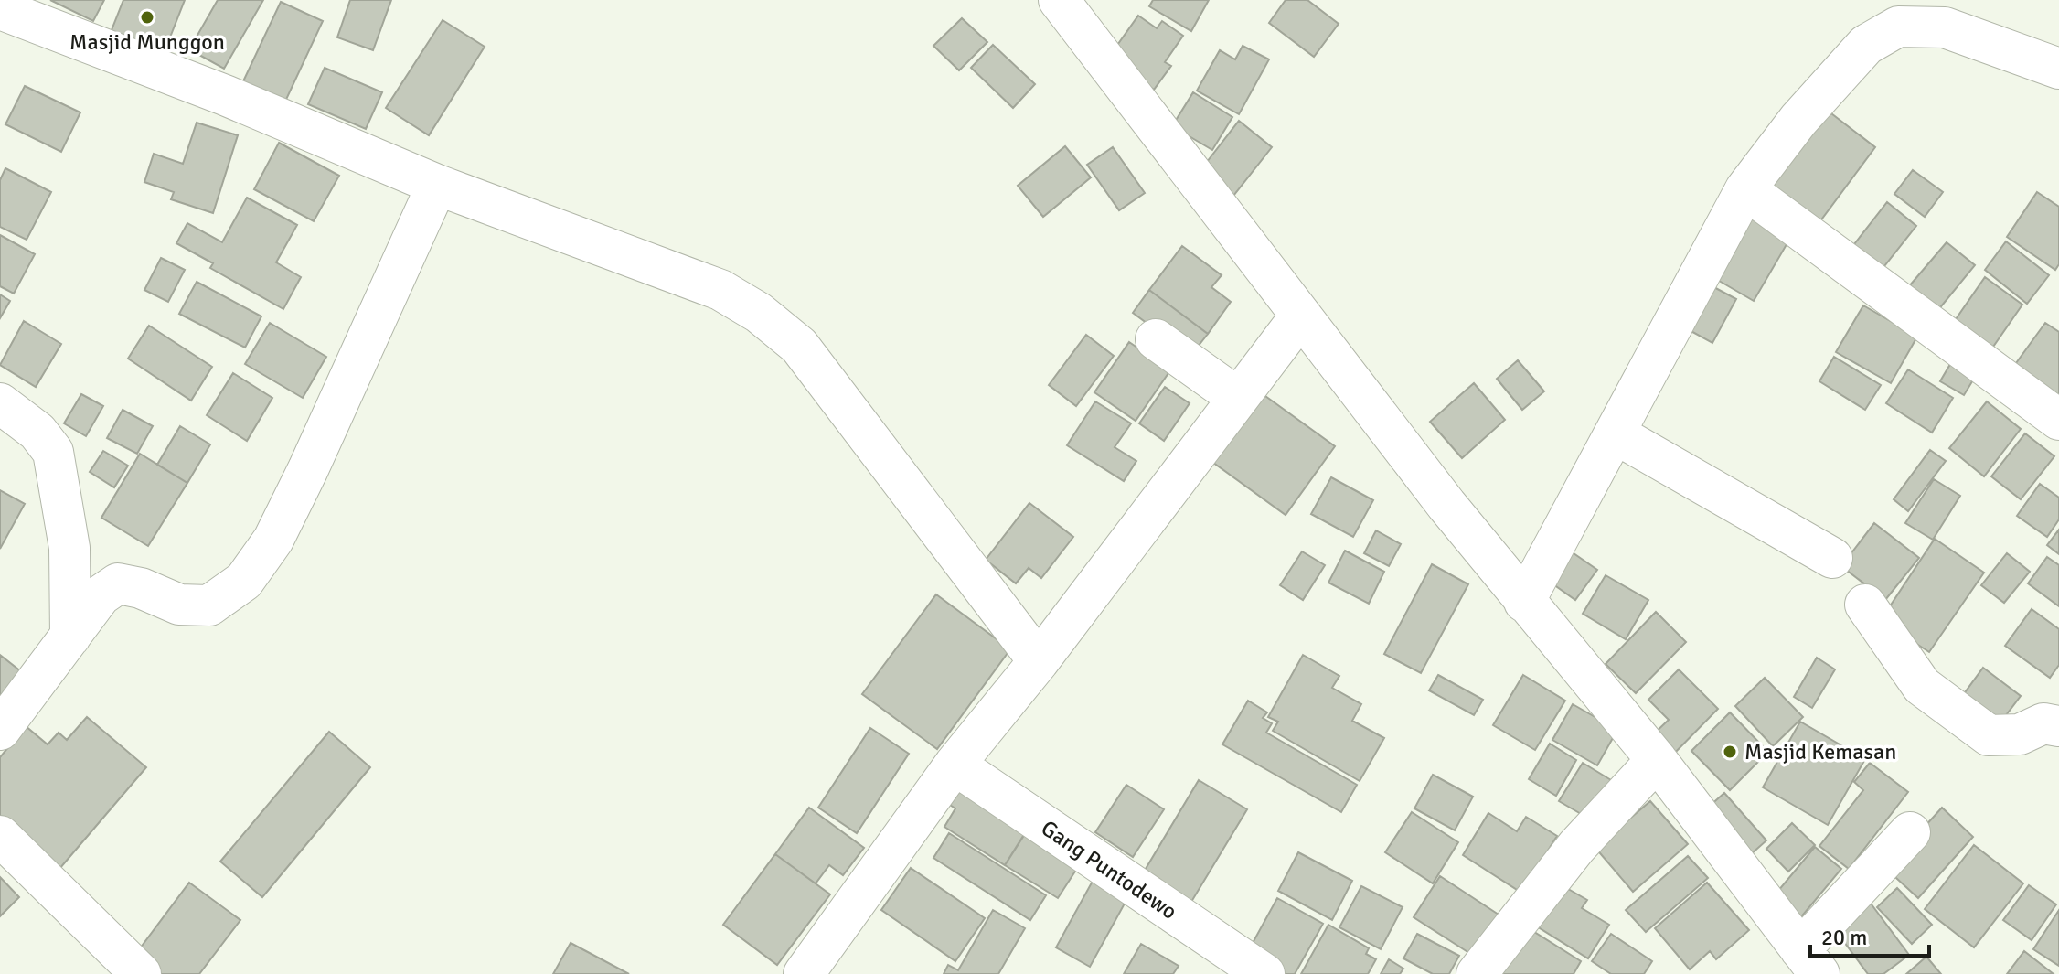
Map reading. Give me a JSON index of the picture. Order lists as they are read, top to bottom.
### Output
{
  "streets": {
    "street": ["Gang Puntodewo"]
  },
  "places": ["Masjid Munggon", "Masjid Kemasan"],
  "scale_bar": "20 m"
}
